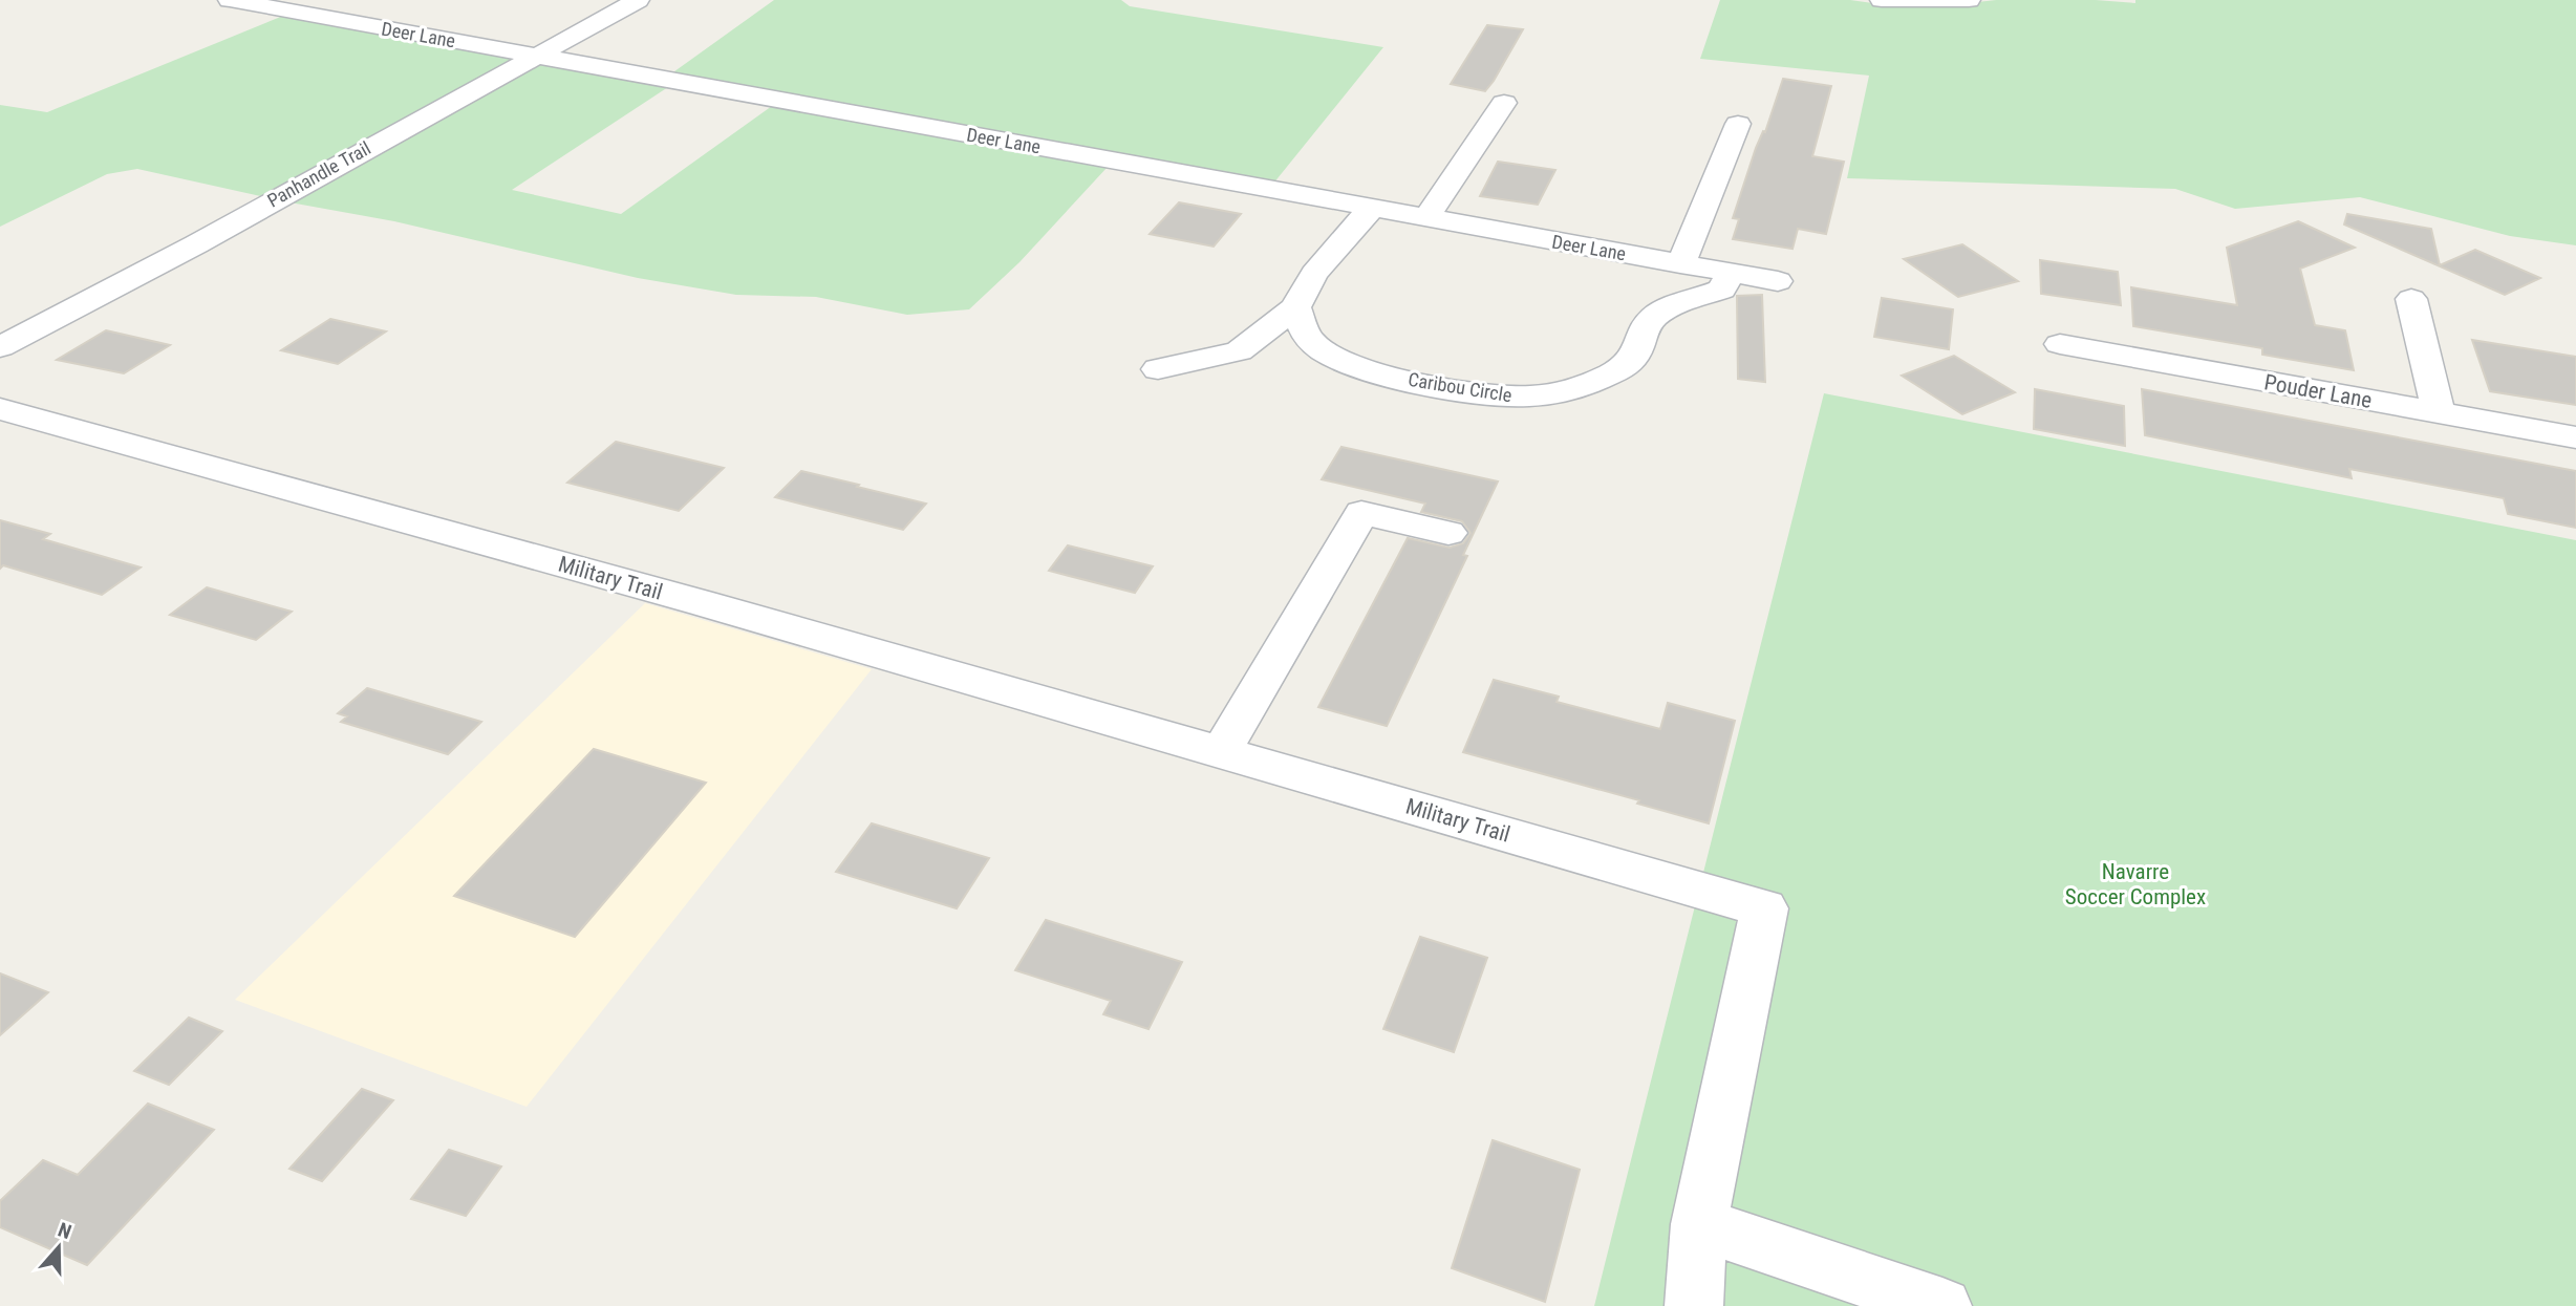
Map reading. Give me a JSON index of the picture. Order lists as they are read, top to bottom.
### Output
{
  "streets": {
    "street": [
      "Deer Lane",
      "Panhandle Trail",
      "Caribou Circle",
      "Pouder Lane",
      "Military Trail"
    ]
  },
  "crossings": [
    ["Deer Lane", "Panhandle Trail"],
    ["Deer Lane", "Caribou Circle"]
  ],
  "parks": ["Navarre Soccer Complex"],
  "north": "top"
}
